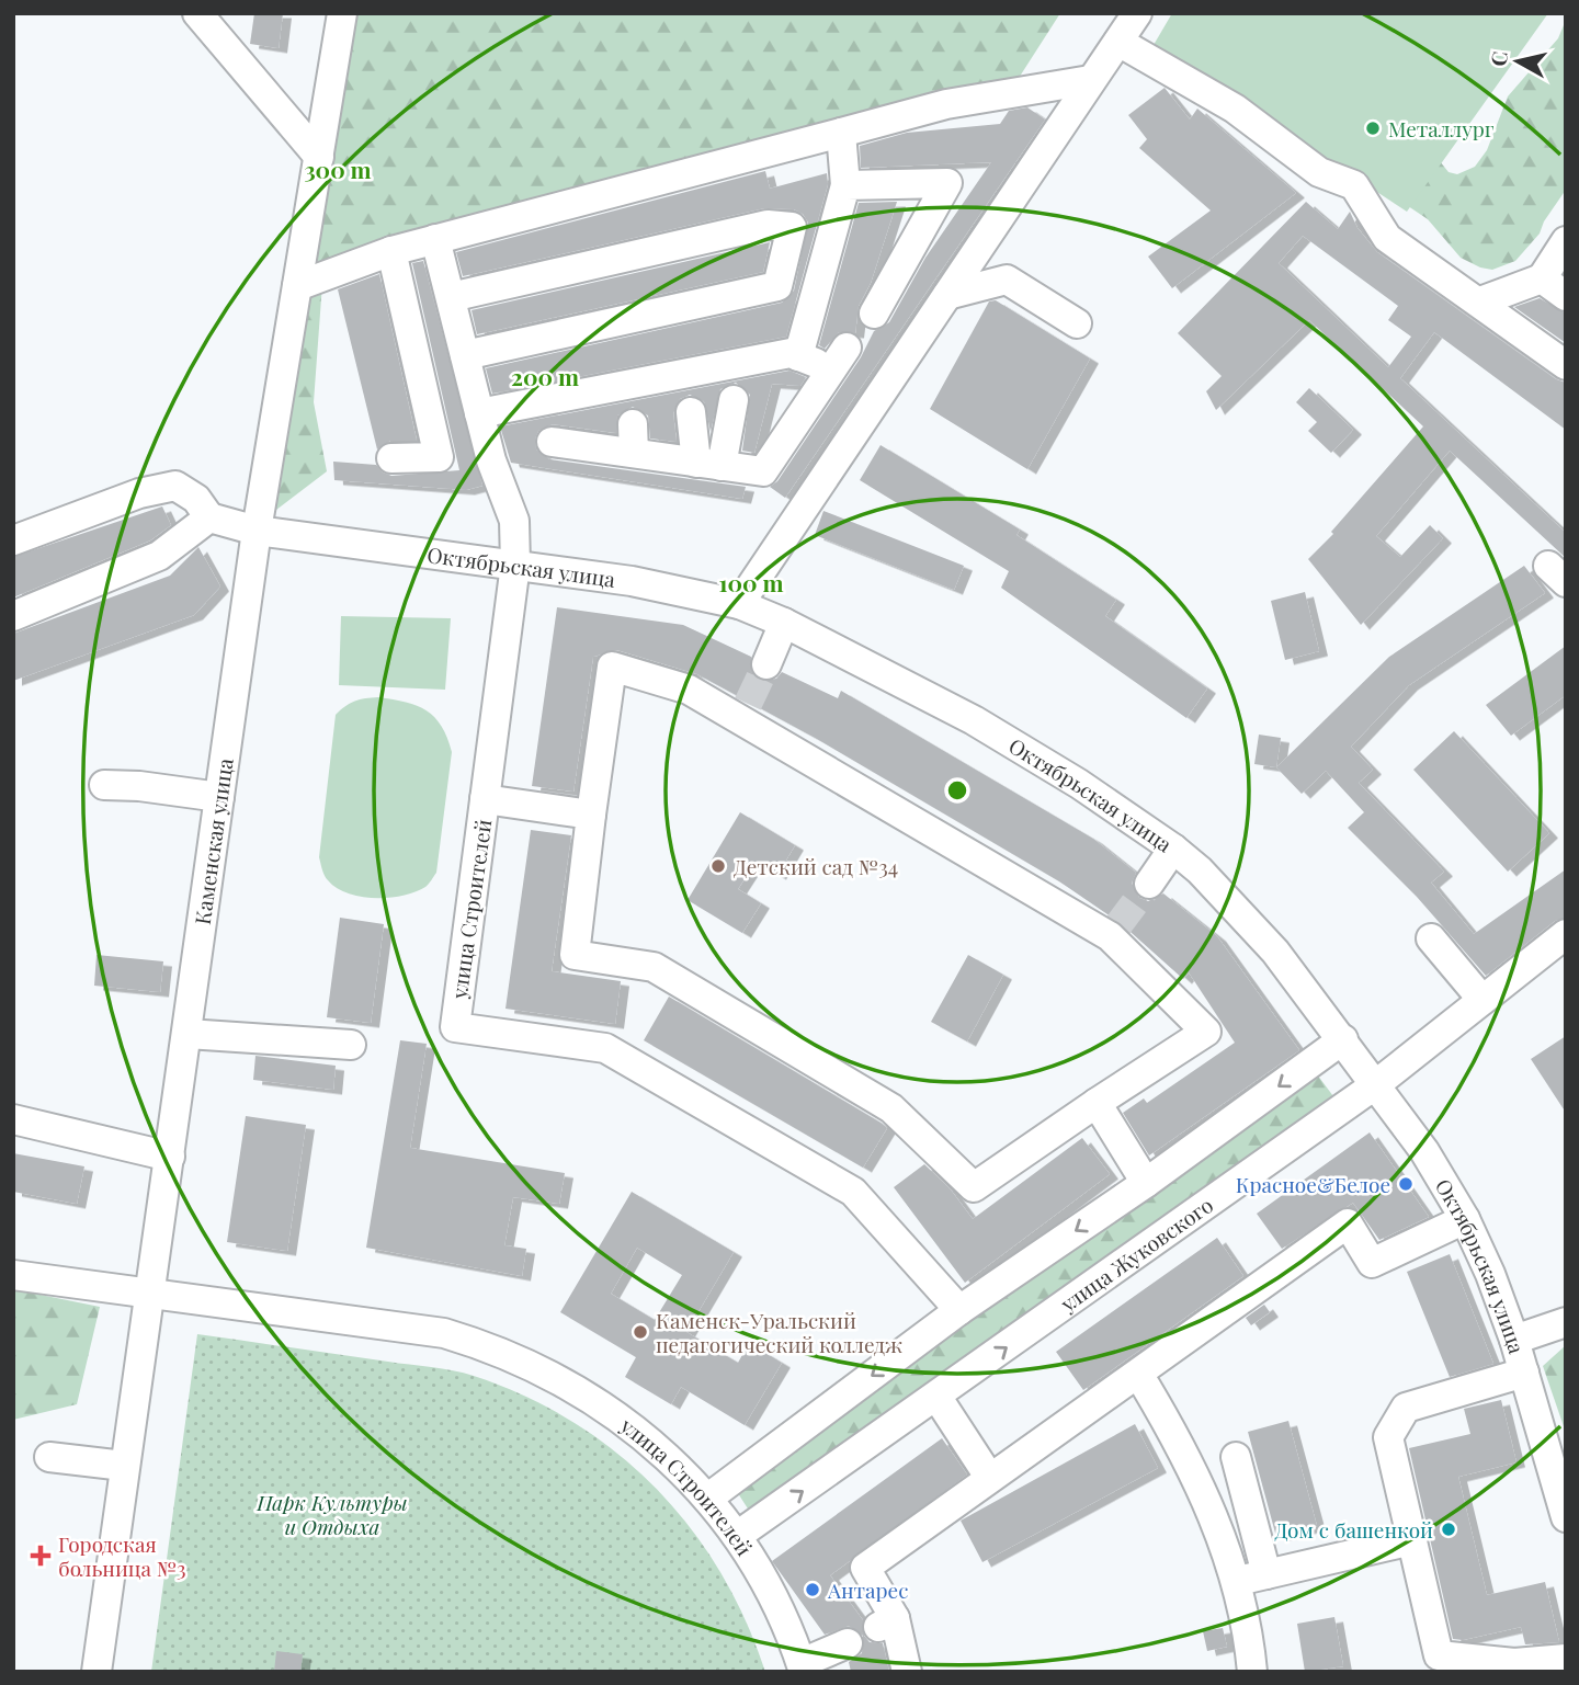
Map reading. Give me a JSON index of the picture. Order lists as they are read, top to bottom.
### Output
{
  "streets": {
    "street": [
      "Октябрьская улица",
      "Каменская улица",
      "улица Строителей",
      "улица Жуковского"
    ]
  },
  "crossings": [
    ["Октябрьская улица", "Каменская улица"],
    ["Октябрьская улица", "улица Строителей"],
    ["Октябрьская улица", "улица Жуковского"],
    ["Каменская улица", "улица Строителей"],
    ["улица Строителей", "улица Жуковского"]
  ],
  "parks": ["Парк Культуры и Отдыха"],
  "places": {
    "other": [
      "Металлург",
      "Детский сад №34",
      "Красное&Белое",
      "Каменск-Уральский педагогический колледж",
      "Дом с башенкой",
      "Антарес"
    ],
    "health": ["Городская больница №3"]
  },
  "north": "left",
  "rings": ["300 m", "200 m", "100 m"]
}
